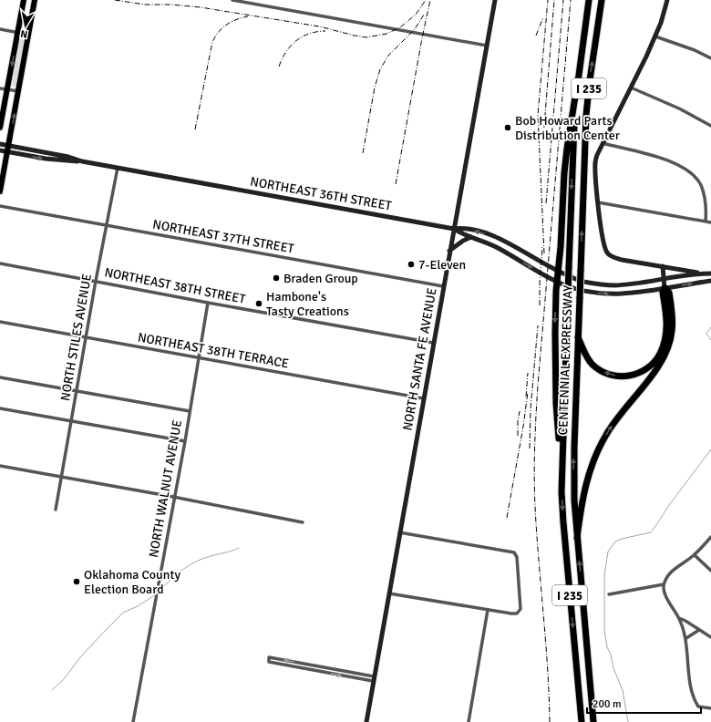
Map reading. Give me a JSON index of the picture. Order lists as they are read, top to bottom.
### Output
{
  "streets": {
    "highway": ["I 235", "CENTENNIAL EXPRESSWAY"],
    "main road": ["NORTHEAST 36TH STREET", "NORTH SANTA FE AVENUE"],
    "street": [
      "NORTHEAST 37TH STREET",
      "NORTHEAST 38TH STREET",
      "NORTH STILES AVENUE",
      "NORTHEAST 38TH TERRACE",
      "NORTH WALNUT AVENUE"
    ]
  },
  "crossings": [
    ["NORTHEAST 36TH STREET", "NORTH STILES AVENUE"],
    ["NORTHEAST 36TH STREET", "NORTH SANTA FE AVENUE"],
    ["NORTHEAST 37TH STREET", "NORTH STILES AVENUE"],
    ["NORTHEAST 37TH STREET", "NORTH SANTA FE AVENUE"],
    ["NORTHEAST 38TH STREET", "NORTH STILES AVENUE"],
    ["NORTHEAST 38TH STREET", "NORTH SANTA FE AVENUE"],
    ["NORTHEAST 38TH STREET", "NORTH WALNUT AVENUE"],
    ["NORTH STILES AVENUE", "NORTHEAST 38TH TERRACE"],
    ["NORTHEAST 38TH TERRACE", "NORTH SANTA FE AVENUE"],
    ["NORTHEAST 38TH TERRACE", "NORTH WALNUT AVENUE"]
  ],
  "places": [
    "Bob Howard Parts Distribution Center",
    "7-Eleven",
    "Braden Group",
    "Hambone's Tasty Creations",
    "Oklahoma County Election Board"
  ],
  "scale_bar": "200 m",
  "north": "bottom"
}
